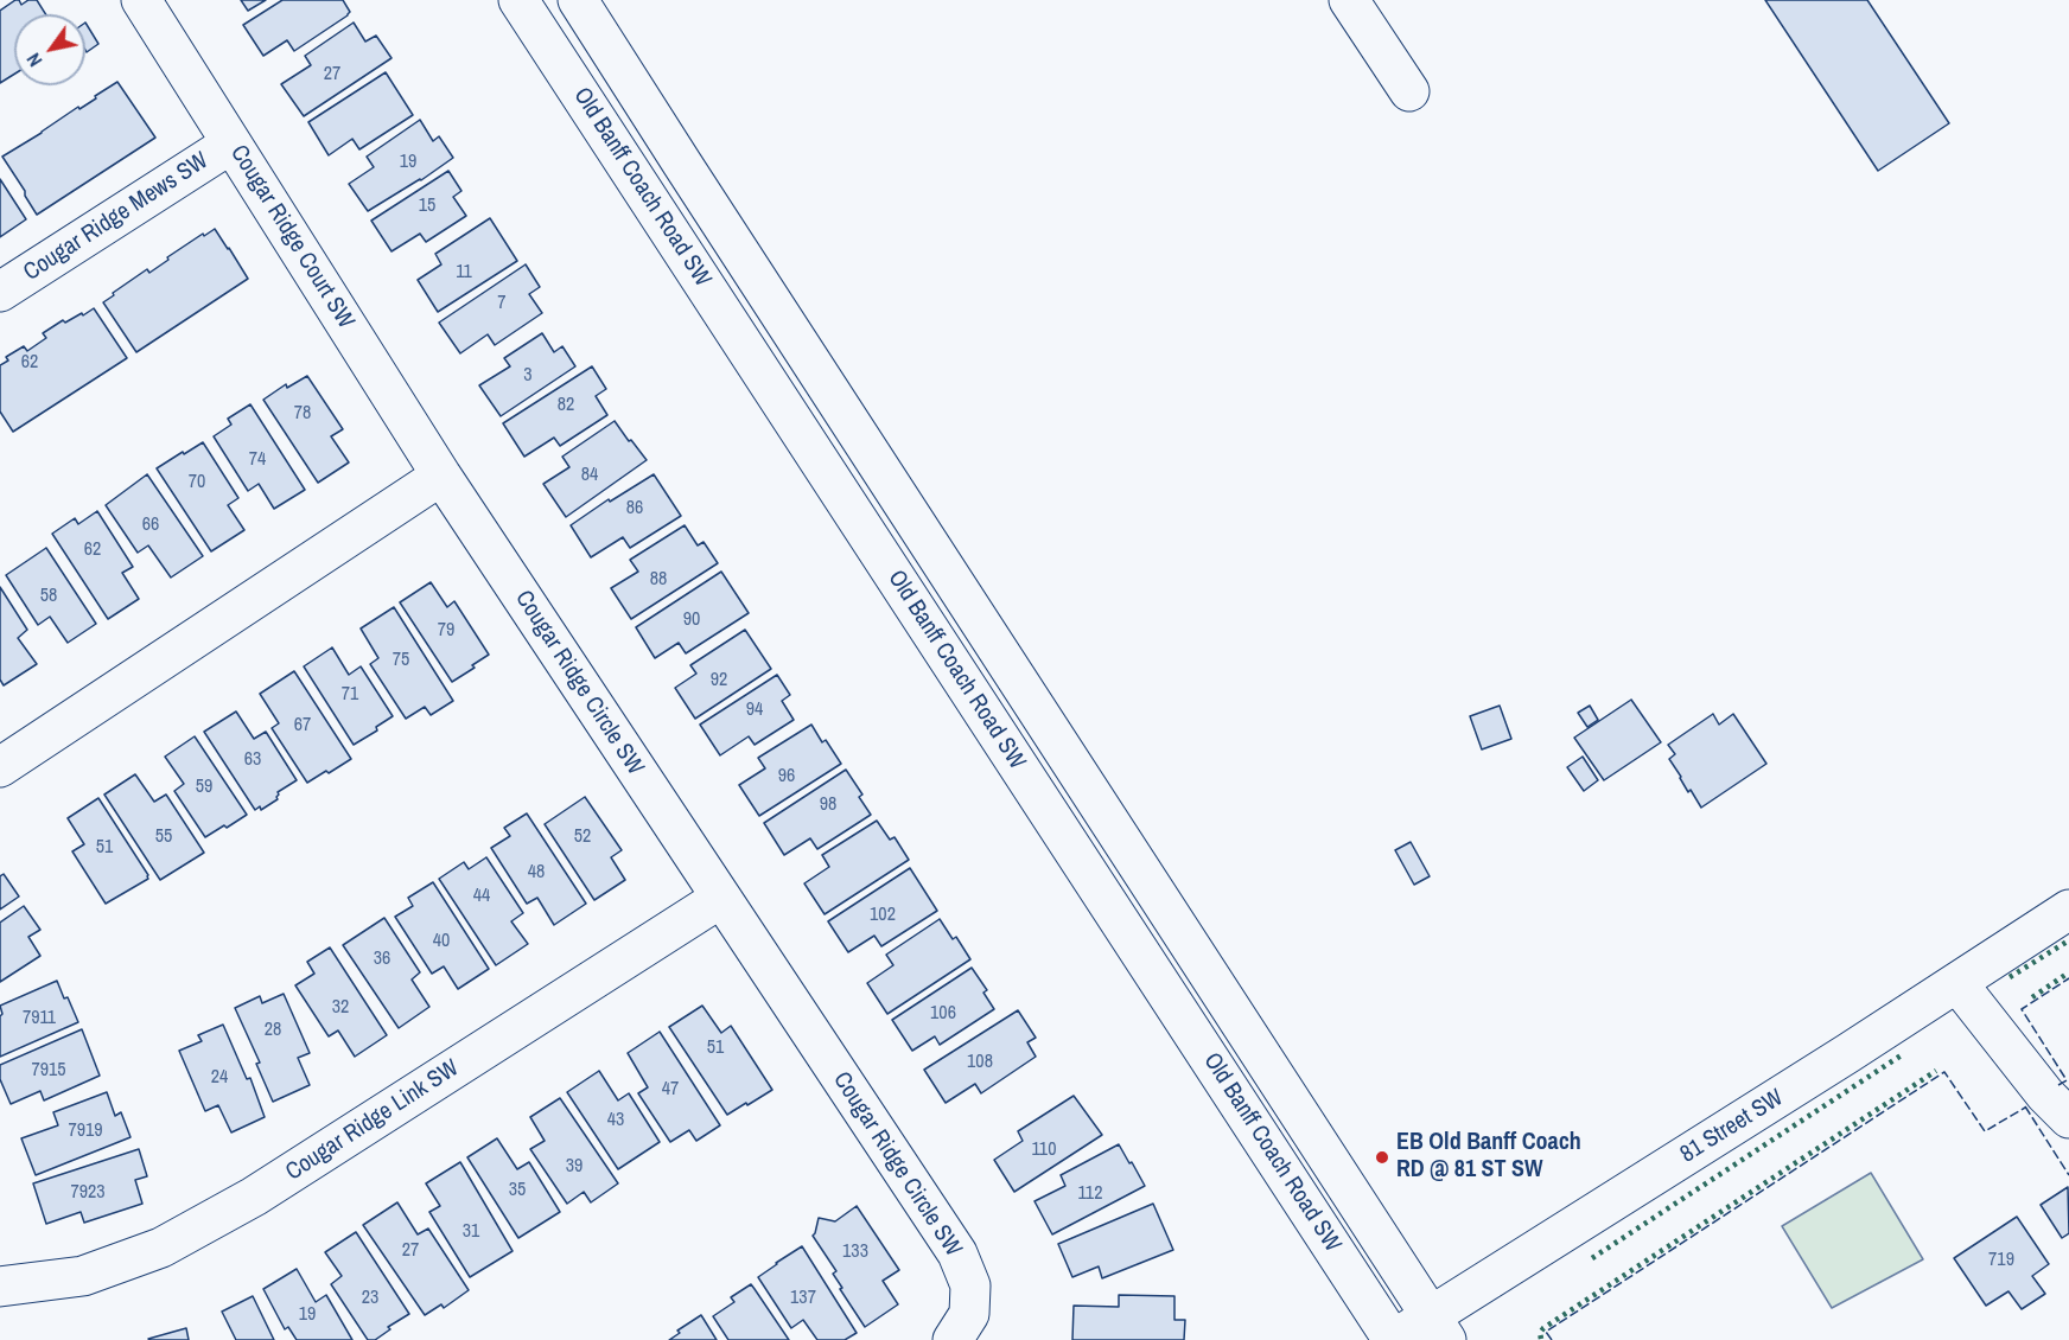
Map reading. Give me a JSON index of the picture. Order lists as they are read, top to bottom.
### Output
{
  "streets": {
    "street": [
      "Old Banff Coach Road SW",
      "Cougar Ridge Mews SW",
      "Cougar Ridge Court SW",
      "Cougar Ridge Circle SW",
      "Cougar Ridge Link SW",
      "81 Street SW"
    ]
  },
  "crossings": [
    ["Old Banff Coach Road SW", "81 Street SW"],
    ["Cougar Ridge Mews SW", "Cougar Ridge Court SW"],
    ["Cougar Ridge Court SW", "Cougar Ridge Circle SW"],
    ["Cougar Ridge Circle SW", "Cougar Ridge Link SW"]
  ],
  "places": ["EB Old Banff Coach RD @ 81 ST SW"],
  "house_numbers": [
    "27",
    "19",
    "15",
    "11",
    "7",
    "62",
    "3",
    "82",
    "78",
    "74",
    "84",
    "70",
    "86",
    "66",
    "62",
    "88",
    "58",
    "90",
    "79",
    "75",
    "92",
    "71",
    "94",
    "67",
    "63",
    "96",
    "59",
    "98",
    "55",
    "52",
    "51",
    "48",
    "44",
    "102",
    "40",
    "36",
    "32",
    "106",
    "7911",
    "28",
    "51",
    "108",
    "7915",
    "24",
    "47",
    "43",
    "7919",
    "110",
    "39",
    "35",
    "7923",
    "112",
    "31",
    "27",
    "133",
    "719",
    "23",
    "137",
    "19"
  ],
  "north": "bottom left"
}
